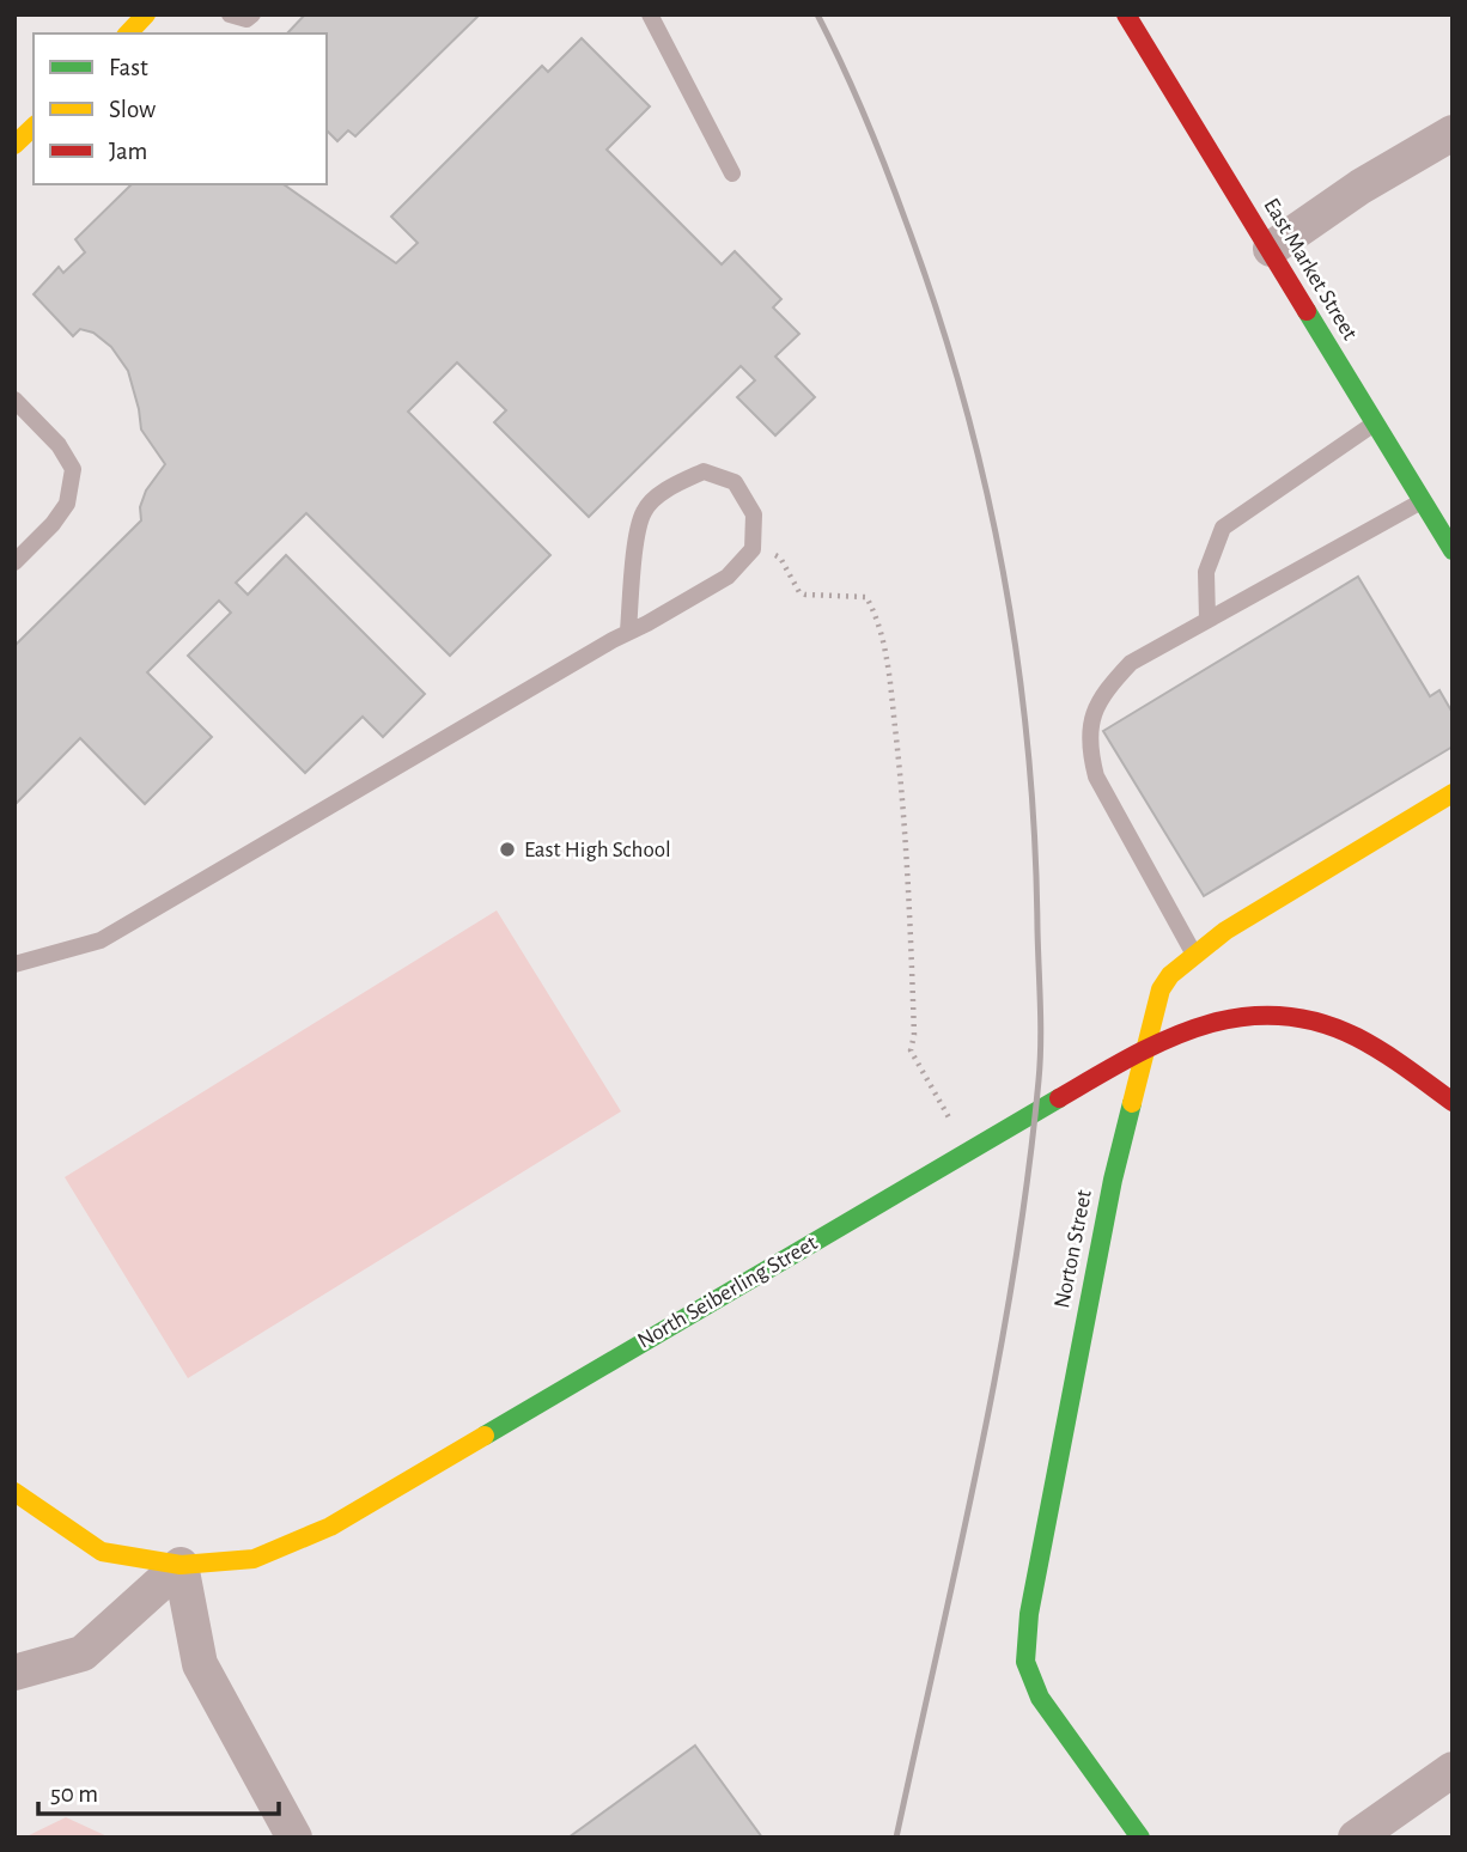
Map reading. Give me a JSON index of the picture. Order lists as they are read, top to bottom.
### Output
{
  "streets": {
    "street": ["East Market Street", "Norton Street", "North Seiberling Street"]
  },
  "crossings": [
    ["Norton Street", "North Seiberling Street"]
  ],
  "places": ["East High School"],
  "legend": ["Fast", "Slow", "Jam"],
  "scale_bar": "50 m"
}
